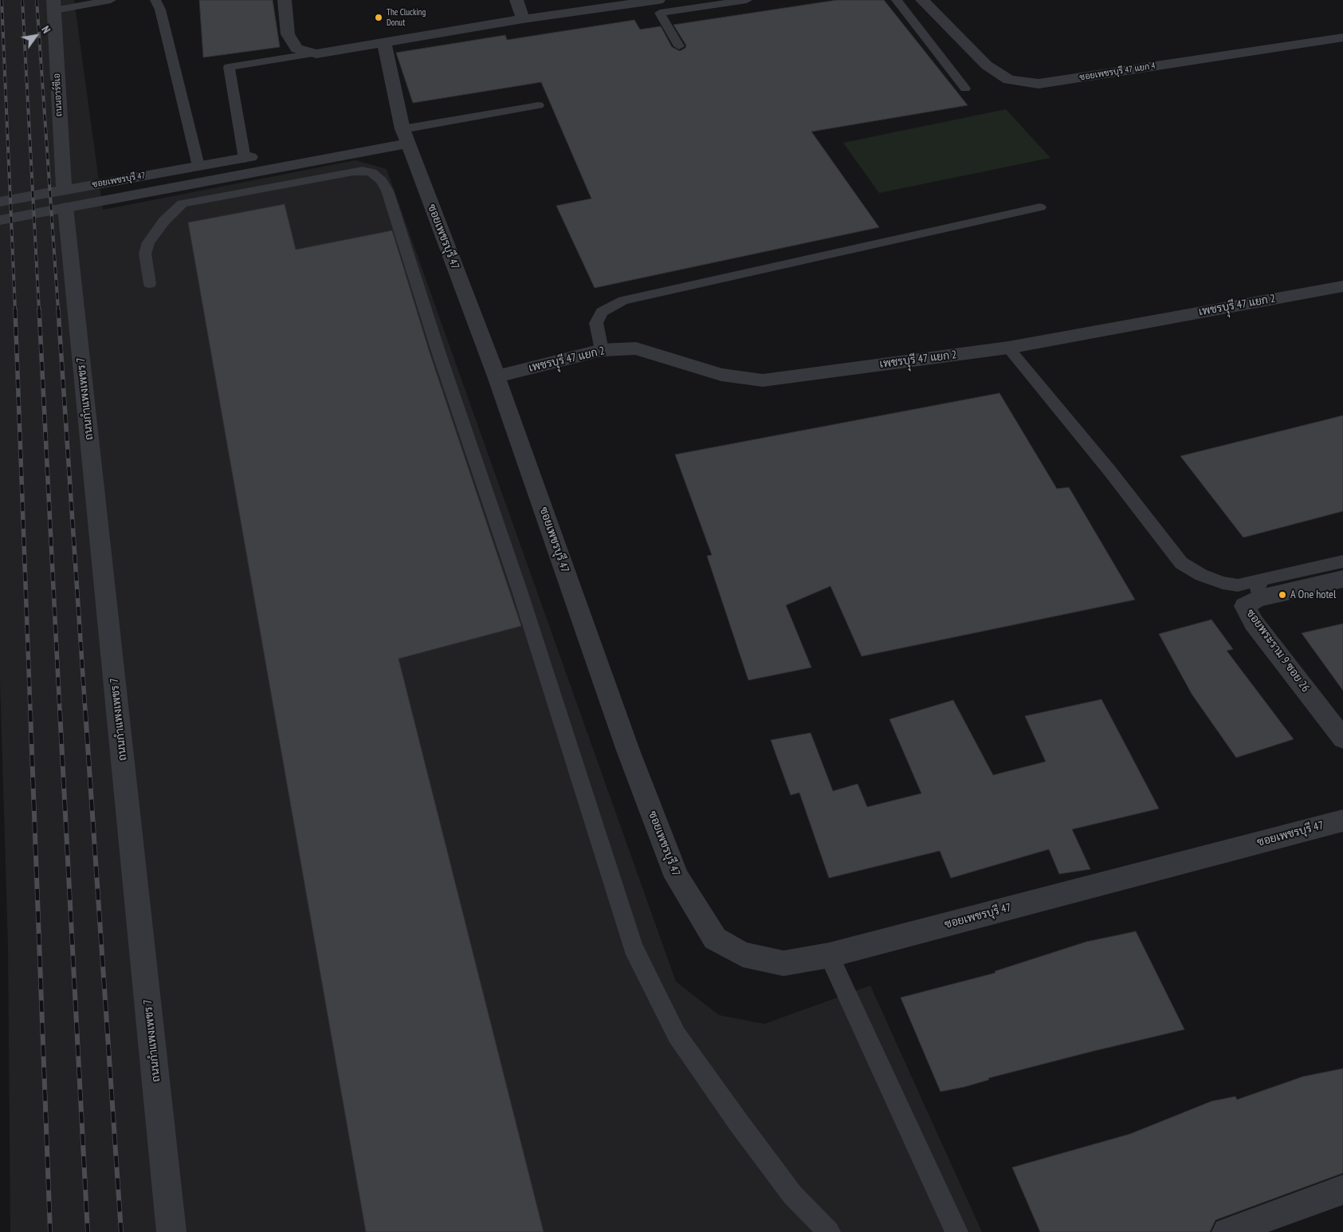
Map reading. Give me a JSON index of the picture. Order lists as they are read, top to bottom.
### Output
{
  "streets": {
    "street": [
      "ซอยเพชรบุรี 47 แยก 4",
      "ถนนอาร์ซีเอ",
      "ซอยเพชรบุรี 47",
      "เพชรบุุรี 47 แยก 2",
      "ถนนกำแพงเพชร 7",
      "ซอยพระราม 9 ซอย 26"
    ]
  },
  "crossings": [
    ["ถนนอาร์ซีเอ", "ถนนกำแพงเพชร 7"],
    ["ซอยเพชรบุรี 47", "เพชรบุุรี 47 แยก 2"]
  ],
  "places": ["The Clucking Donut", "A One hotel"],
  "north": "top right"
}
